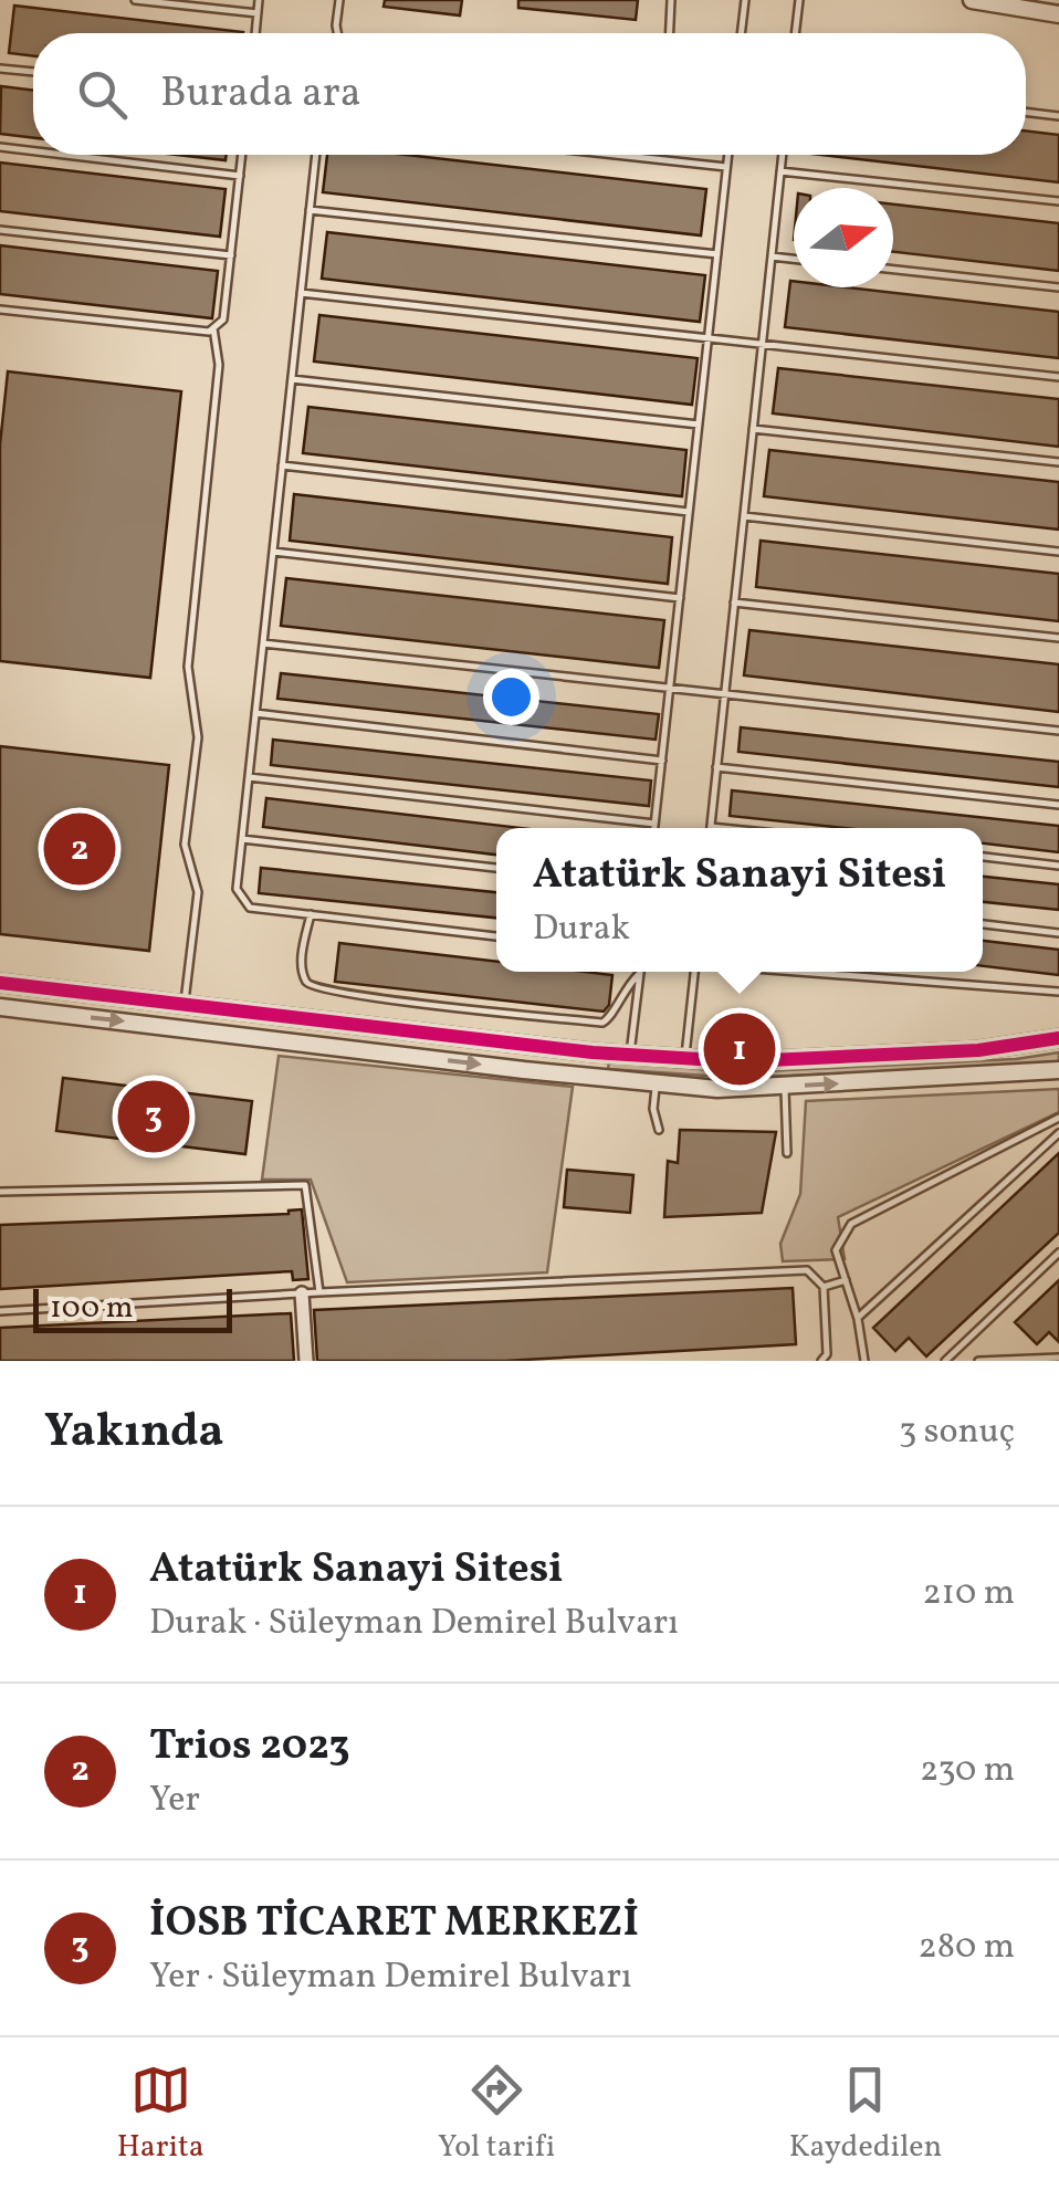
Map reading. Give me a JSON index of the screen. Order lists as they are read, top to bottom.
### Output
{
  "scale_bar": "100 m",
  "north": "right",
  "page": {
    "search": "Burada ara",
    "pins": ["2", "1", "3"],
    "popup": ["Atatürk Sanayi Sitesi", "Durak"],
    "scale": "100 m",
    "heading": ["Yakında", "3 sonuç"],
    "list": [
      {
        "mark": "1",
        "name": "Atatürk Sanayi Sitesi",
        "note": "Durak · Süleyman Demirel Bulvarı",
        "value": "210 m"
      },
      {
        "mark": "2",
        "name": "Trios 2023",
        "note": "Yer",
        "value": "230 m"
      },
      {
        "mark": "3",
        "name": "İOSB TİCARET MERKEZİ",
        "note": "Yer · Süleyman Demirel Bulvarı",
        "value": "280 m"
      }
    ],
    "nav": ["Harita", "Yol tarifi", "Kaydedilen"]
  }
}
